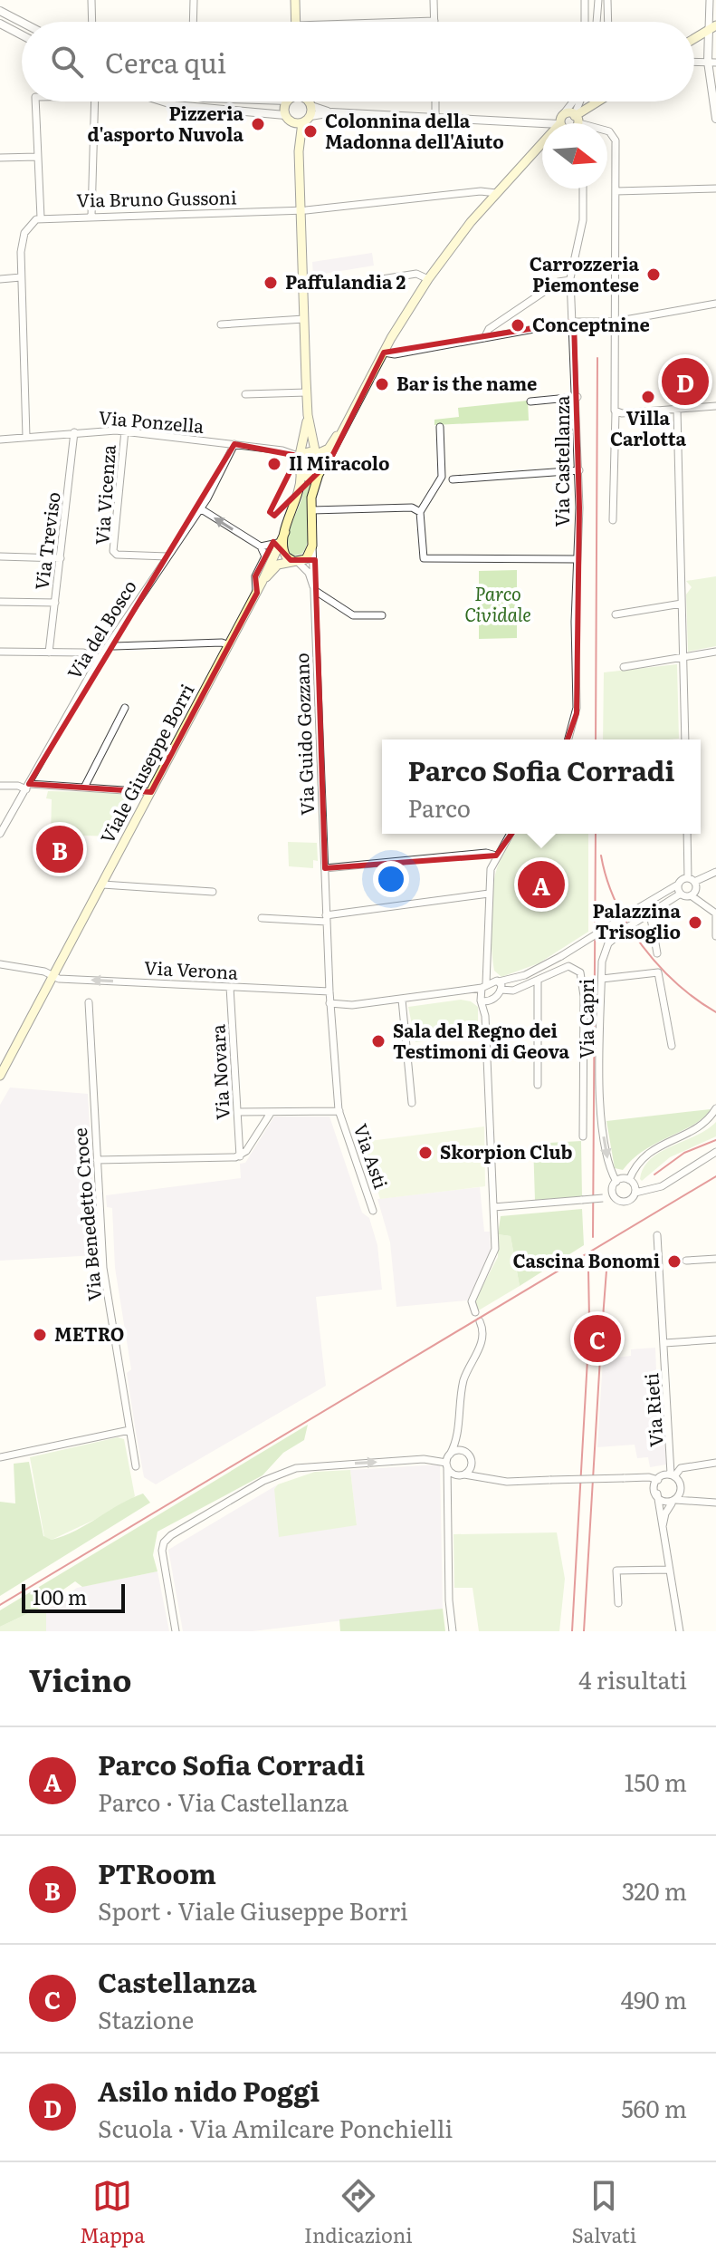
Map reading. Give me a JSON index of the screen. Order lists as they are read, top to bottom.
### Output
{
  "streets": {
    "main road": ["Viale Giuseppe Borri"],
    "street": [
      "Via Bruno Gussoni",
      "Via Ponzella",
      "Via Castellanza",
      "Via Vicenza",
      "Via Treviso",
      "Via del Bosco",
      "Via Guido Gozzano",
      "Via Verona",
      "Via Capri",
      "Via Novara",
      "Via Asti",
      "Via Benedetto Croce",
      "Via Rieti"
    ]
  },
  "crossings": [
    ["Via Ponzella", "Via Vicenza"],
    ["Via Ponzella", "Via Treviso"],
    ["Via Ponzella", "Via del Bosco"],
    ["Via Ponzella", "Viale Giuseppe Borri"],
    ["Via Vicenza", "Via del Bosco"],
    ["Via Guido Gozzano", "Via Verona"],
    ["Via Guido Gozzano", "Via Asti"],
    ["Viale Giuseppe Borri", "Via Verona"],
    ["Via Verona", "Via Novara"]
  ],
  "one_way": ["Via Verona", "Via Capri"],
  "parks": ["Parco Cividale"],
  "places": [
    "Pizzeria d'asporto Nuvola",
    "Colonnina della Madonna dell'Aiuto",
    "Carrozzeria Piemontese",
    "Paffulandia 2",
    "Conceptnine",
    "Bar is the name",
    "Villa Carlotta",
    "Il Miracolo",
    "Palazzina Trisoglio",
    "Sala del Regno dei Testimoni di Geova",
    "Skorpion Club",
    "Cascina Bonomi",
    "METRO"
  ],
  "scale_bar": "100 m",
  "north": "right",
  "page": {
    "search": "Cerca qui",
    "pins": [
      "D",
      "B",
      "A",
      "C"
    ],
    "popup": ["Parco Sofia Corradi", "Parco"],
    "scale": "100 m",
    "heading": ["Vicino", "4 risultati"],
    "list": [
      {
        "mark": "A",
        "name": "Parco Sofia Corradi",
        "note": "Parco · Via Castellanza",
        "value": "150 m"
      },
      {
        "mark": "B",
        "name": "PTRoom",
        "note": "Sport · Viale Giuseppe Borri",
        "value": "320 m"
      },
      {
        "mark": "C",
        "name": "Castellanza",
        "note": "Stazione",
        "value": "490 m"
      },
      {
        "mark": "D",
        "name": "Asilo nido Poggi",
        "note": "Scuola · Via Amilcare Ponchielli",
        "value": "560 m"
      }
    ],
    "nav": ["Mappa", "Indicazioni", "Salvati"]
  }
}
